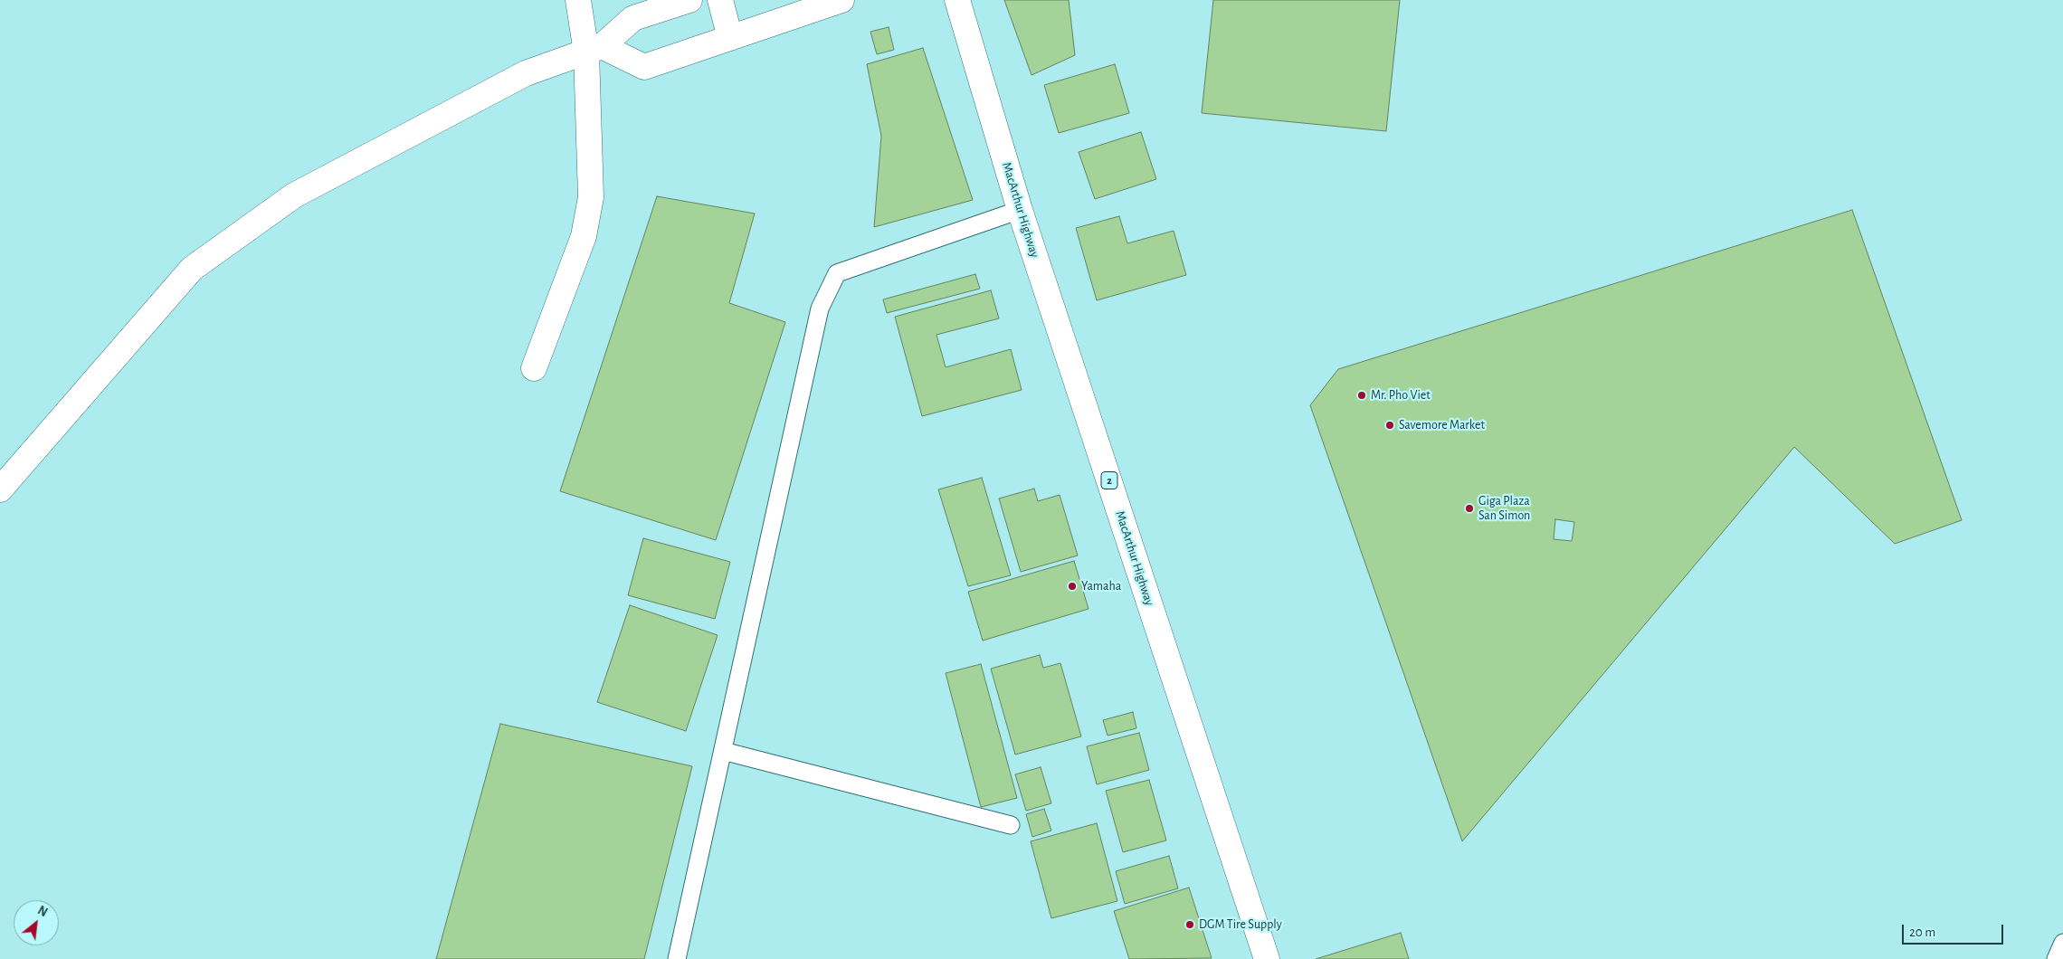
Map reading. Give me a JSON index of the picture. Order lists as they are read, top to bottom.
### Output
{
  "streets": {
    "main road": ["MacArthur Highway", "2"]
  },
  "places": [
    "Mr. Pho Viet",
    "Savemore Market",
    "Giga Plaza San Simon",
    "Yamaha",
    "DGM Tire Supply"
  ],
  "scale_bar": "20 m",
  "north": "top right"
}
